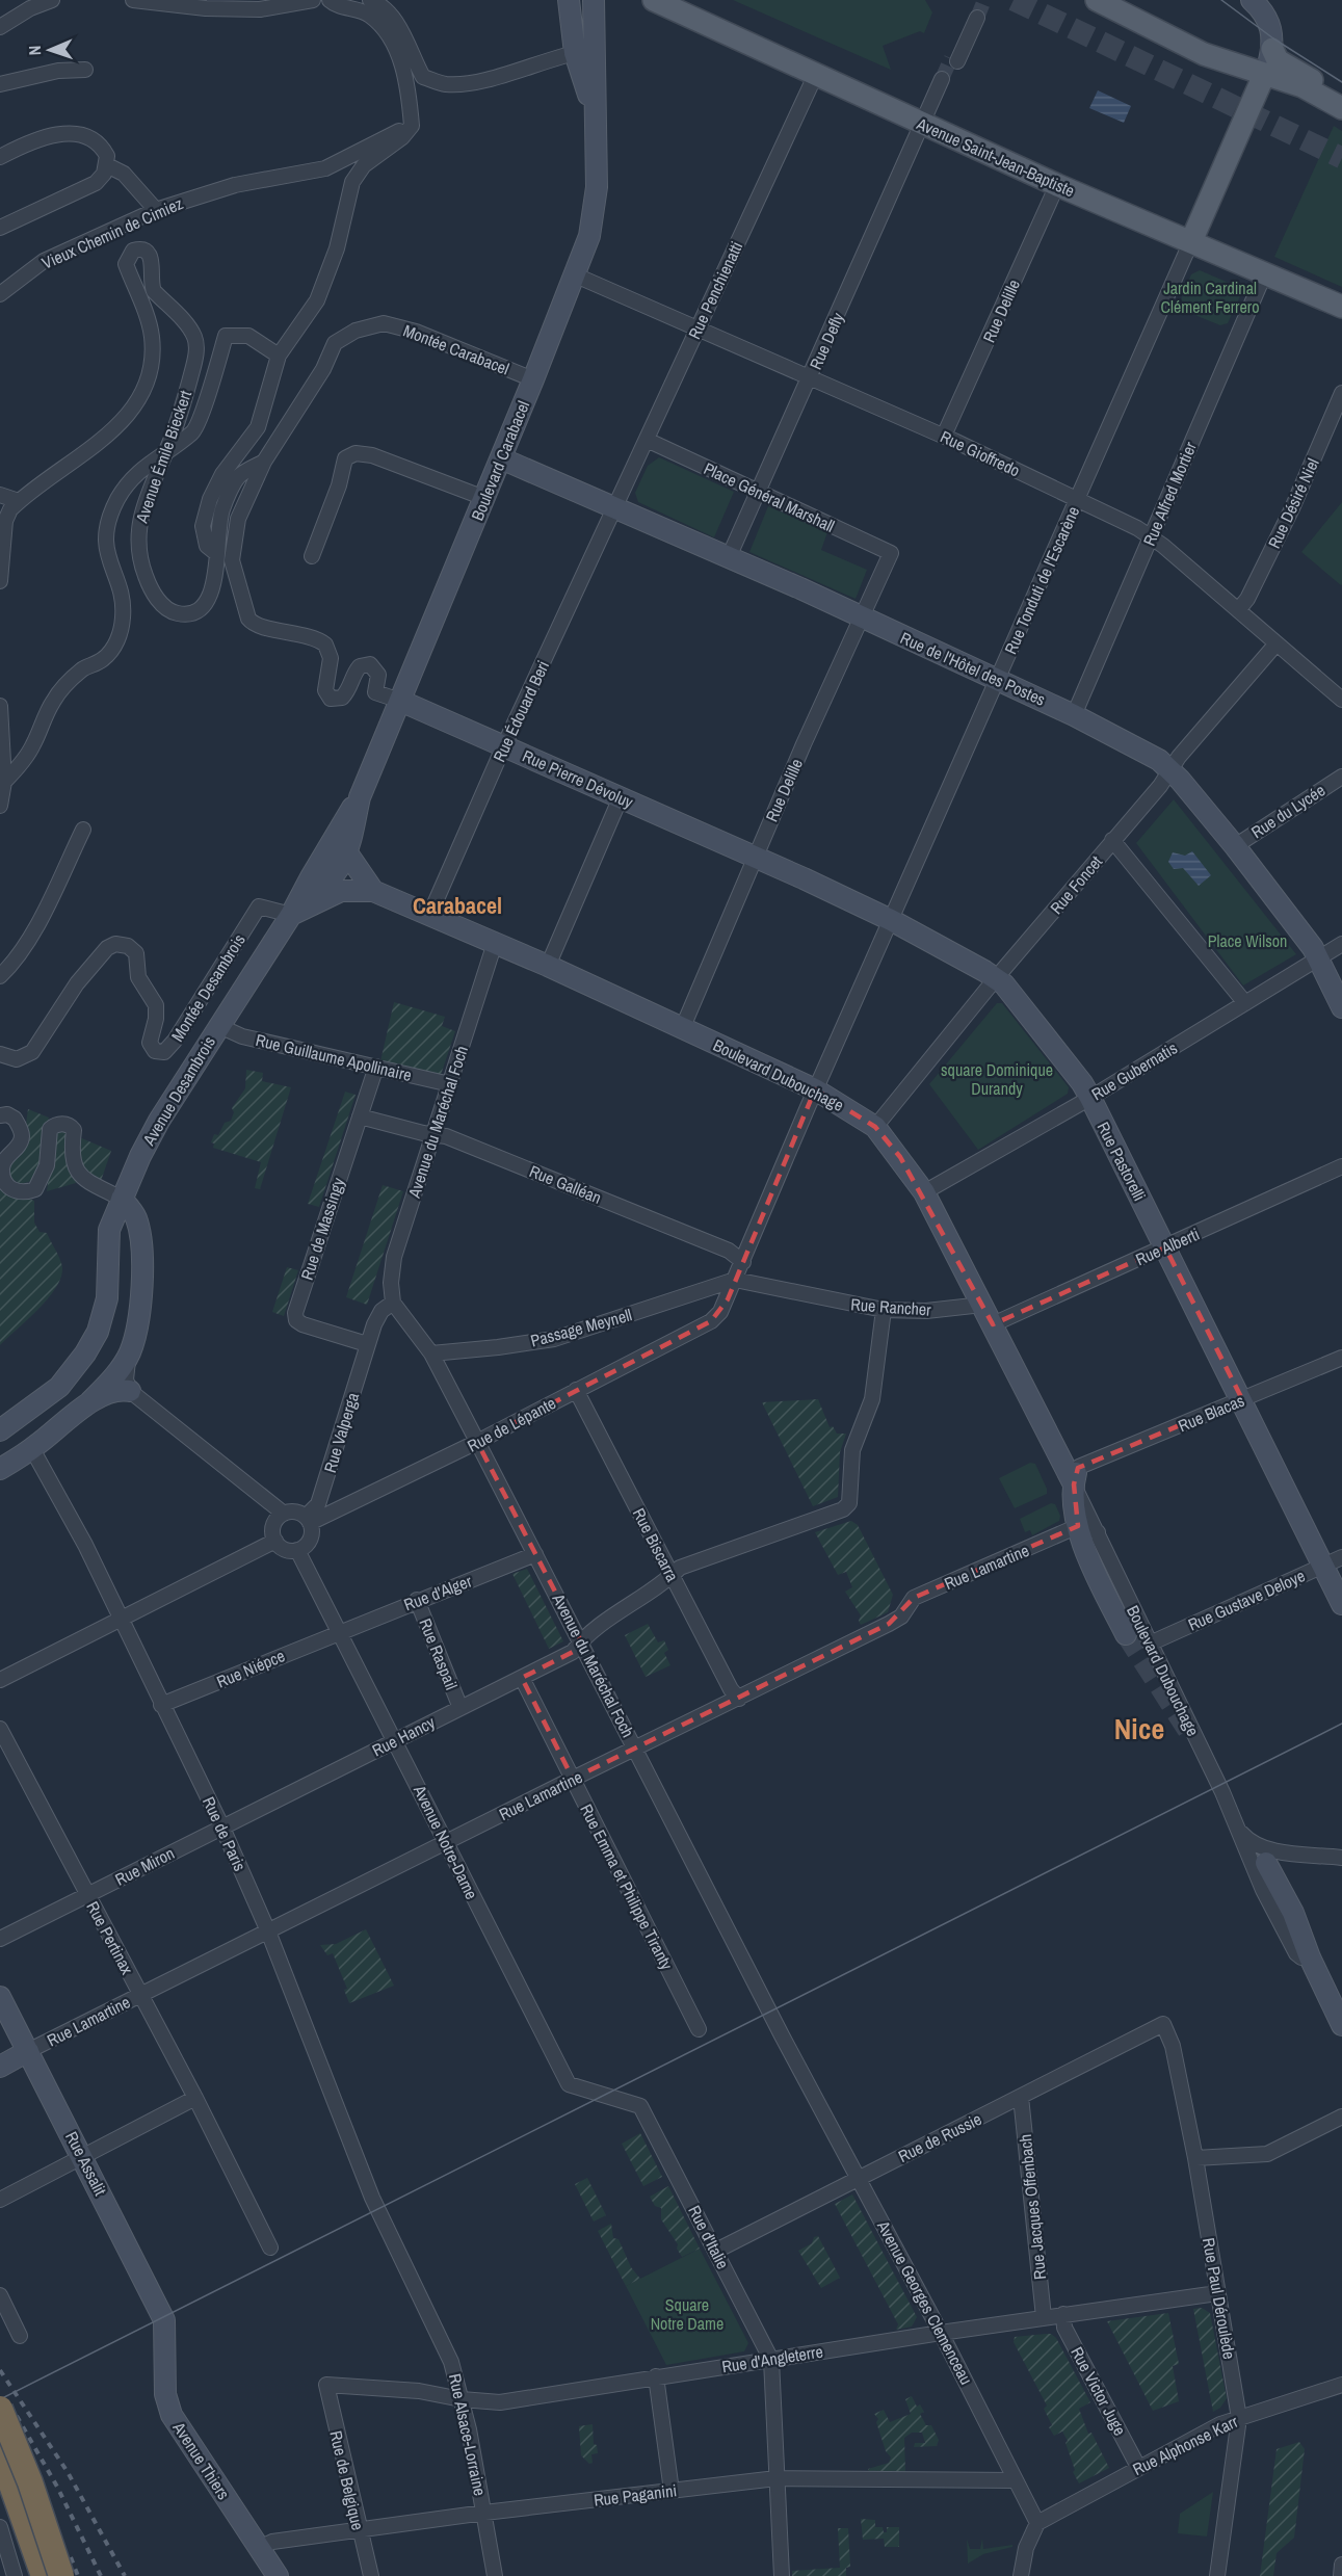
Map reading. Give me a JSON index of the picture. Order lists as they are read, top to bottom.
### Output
{
  "streets": {
    "main road": [
      "Avenue Saint-Jean-Baptiste",
      "Boulevard Carabacel",
      "Rue de l'Hôtel des Postes",
      "Rue Pierre Dévoluy",
      "Boulevard Dubouchage",
      "Avenue Desambrois",
      "Rue Pastorelli",
      "Rue Lamartine",
      "Rue Assalit",
      "Avenue Thiers"
    ],
    "street": [
      "Vieux Chemin de Cimiez",
      "Rue Penchienatti",
      "Rue Delille",
      "Rue Defly",
      "Montée Carabacel",
      "Rue Gioffredo",
      "Avenue Émile Bieckert",
      "Rue Alfred Mortier",
      "Place Général Marshall",
      "Rue Désiré Niel",
      "Rue Tonduti de l'Escarène",
      "Rue Édouard Beri",
      "Rue du Lycée",
      "Rue Foncet",
      "Montée Desambrois",
      "Rue Guillaume Apollinaire",
      "Rue Gubernatis",
      "Avenue du Maréchal Foch",
      "Rue Galléan",
      "Rue de Massingy",
      "Rue Alberti",
      "Rue Rancher",
      "Passage Meynell",
      "Rue Blacas",
      "Rue de Lépante",
      "Rue Valperga",
      "Rue Biscarra",
      "Rue d'Alger",
      "Rue Gustave Deloye",
      "Rue Raspail",
      "Rue Niépce",
      "Rue Hancy",
      "Rue de Paris",
      "Avenue Notre-Dame",
      "Rue Miron",
      "Rue Emma et Philippe Tiranty",
      "Rue Pertinax",
      "Rue de Russie",
      "Rue Jacques Offenbach",
      "Rue d'Italie",
      "Rue Paul Déroulède",
      "Avenue Georges Clemenceau",
      "Rue d'Angleterre",
      "Rue Victor Juge",
      "Rue Alsace-Lorraine",
      "Rue Alphonse Karr",
      "Rue de Belgique",
      "Rue Paganini"
    ]
  },
  "crossings": [
    ["Avenue Saint-Jean-Baptiste", "Rue Penchienatti"],
    ["Avenue Saint-Jean-Baptiste", "Rue Delille"],
    ["Avenue Saint-Jean-Baptiste", "Rue Defly"],
    ["Avenue Saint-Jean-Baptiste", "Rue Alfred Mortier"],
    ["Avenue Saint-Jean-Baptiste", "Rue Tonduti de l'Escarène"],
    ["Rue Penchienatti", "Rue Gioffredo"],
    ["Rue Penchienatti", "Place Général Marshall"],
    ["Rue Penchienatti", "Rue de l'Hôtel des Postes"],
    ["Rue Penchienatti", "Rue Édouard Beri"],
    ["Rue Delille", "Rue Gioffredo"],
    ["Rue Delille", "Place Général Marshall"],
    ["Rue Delille", "Rue de l'Hôtel des Postes"],
    ["Rue Delille", "Rue Pierre Dévoluy"],
    ["Rue Delille", "Boulevard Dubouchage"],
    ["Rue Delille", "Rue Pastorelli"],
    ["Rue Defly", "Rue Gioffredo"],
    ["Rue Defly", "Place Général Marshall"],
    ["Rue Defly", "Rue de l'Hôtel des Postes"],
    ["Montée Carabacel", "Avenue Émile Bieckert"],
    ["Montée Carabacel", "Boulevard Carabacel"],
    ["Rue Gioffredo", "Boulevard Carabacel"],
    ["Rue Gioffredo", "Rue Alfred Mortier"],
    ["Rue Gioffredo", "Rue Désiré Niel"],
    ["Rue Gioffredo", "Rue Tonduti de l'Escarène"],
    ["Rue Gioffredo", "Rue Foncet"],
    ["Boulevard Carabacel", "Rue de l'Hôtel des Postes"],
    ["Boulevard Carabacel", "Rue Pierre Dévoluy"],
    ["Boulevard Carabacel", "Montée Desambrois"],
    ["Boulevard Carabacel", "Boulevard Dubouchage"],
    ["Boulevard Carabacel", "Avenue Desambrois"],
    ["Rue Alfred Mortier", "Rue de l'Hôtel des Postes"],
    ["Rue Tonduti de l'Escarène", "Rue de l'Hôtel des Postes"],
    ["Rue Tonduti de l'Escarène", "Boulevard Dubouchage"],
    ["Rue Tonduti de l'Escarène", "Rue Pastorelli"],
    ["Rue Tonduti de l'Escarène", "Rue Galléan"],
    ["Rue Tonduti de l'Escarène", "Rue Rancher"],
    ["Rue Tonduti de l'Escarène", "Passage Meynell"],
    ["Rue Tonduti de l'Escarène", "Rue de Lépante"],
    ["Rue de l'Hôtel des Postes", "Rue Édouard Beri"],
    ["Rue de l'Hôtel des Postes", "Rue du Lycée"],
    ["Rue de l'Hôtel des Postes", "Rue Foncet"],
    ["Rue de l'Hôtel des Postes", "Rue Gubernatis"],
    ["Rue Édouard Beri", "Rue Pierre Dévoluy"],
    ["Rue Édouard Beri", "Boulevard Dubouchage"],
    ["Rue Pierre Dévoluy", "Rue Pastorelli"],
    ["Rue Foncet", "Boulevard Dubouchage"],
    ["Rue Foncet", "Rue Pastorelli"],
    ["Montée Desambrois", "Boulevard Dubouchage"],
    ["Montée Desambrois", "Avenue Desambrois"],
    ["Rue Guillaume Apollinaire", "Avenue Desambrois"],
    ["Rue Guillaume Apollinaire", "Avenue du Maréchal Foch"],
    ["Rue Guillaume Apollinaire", "Rue de Massingy"],
    ["Rue Gubernatis", "Boulevard Dubouchage"],
    ["Rue Gubernatis", "Rue Pastorelli"],
    ["Boulevard Dubouchage", "Avenue Desambrois"],
    ["Boulevard Dubouchage", "Avenue du Maréchal Foch"],
    ["Boulevard Dubouchage", "Rue Alberti"],
    ["Boulevard Dubouchage", "Rue Rancher"],
    ["Boulevard Dubouchage", "Rue Blacas"],
    ["Boulevard Dubouchage", "Rue Lamartine"],
    ["Boulevard Dubouchage", "Rue Gustave Deloye"],
    ["Avenue du Maréchal Foch", "Rue Galléan"],
    ["Avenue du Maréchal Foch", "Passage Meynell"],
    ["Avenue du Maréchal Foch", "Rue de Lépante"],
    ["Avenue du Maréchal Foch", "Rue Lamartine"],
    ["Avenue du Maréchal Foch", "Rue d'Alger"],
    ["Avenue du Maréchal Foch", "Rue Hancy"],
    ["Avenue du Maréchal Foch", "Avenue Georges Clemenceau"],
    ["Rue Pastorelli", "Rue Alberti"],
    ["Rue Pastorelli", "Rue Blacas"],
    ["Rue Pastorelli", "Rue Gustave Deloye"],
    ["Rue Galléan", "Rue de Massingy"],
    ["Rue de Massingy", "Rue Valperga"],
    ["Rue Rancher", "Passage Meynell"],
    ["Rue Rancher", "Rue Hancy"],
    ["Rue de Lépante", "Rue Valperga"],
    ["Rue de Lépante", "Rue Biscarra"],
    ["Rue de Lépante", "Avenue Notre-Dame"],
    ["Rue Valperga", "Avenue Notre-Dame"],
    ["Rue Biscarra", "Rue Lamartine"],
    ["Rue Biscarra", "Rue Hancy"],
    ["Rue Lamartine", "Rue de Paris"],
    ["Rue Lamartine", "Avenue Notre-Dame"],
    ["Rue Lamartine", "Rue Emma et Philippe Tiranty"],
    ["Rue Lamartine", "Rue Pertinax"],
    ["Rue Lamartine", "Rue Assalit"],
    ["Rue d'Alger", "Rue Raspail"],
    ["Rue d'Alger", "Rue Niépce"],
    ["Rue d'Alger", "Avenue Notre-Dame"],
    ["Rue Raspail", "Rue Hancy"],
    ["Rue Niépce", "Rue de Paris"],
    ["Rue Niépce", "Avenue Notre-Dame"],
    ["Rue Hancy", "Rue de Paris"],
    ["Rue Hancy", "Avenue Notre-Dame"],
    ["Rue Hancy", "Rue Miron"],
    ["Rue Hancy", "Rue Emma et Philippe Tiranty"],
    ["Rue de Paris", "Rue Miron"],
    ["Rue de Paris", "Rue Alsace-Lorraine"],
    ["Avenue Notre-Dame", "Rue d'Italie"],
    ["Rue Miron", "Rue Pertinax"],
    ["Rue de Russie", "Rue Jacques Offenbach"],
    ["Rue de Russie", "Rue d'Italie"],
    ["Rue de Russie", "Rue Paul Déroulède"],
    ["Rue de Russie", "Avenue Georges Clemenceau"],
    ["Rue Assalit", "Avenue Thiers"],
    ["Rue Jacques Offenbach", "Rue d'Angleterre"],
    ["Rue d'Italie", "Rue d'Angleterre"],
    ["Rue d'Italie", "Rue Paganini"],
    ["Rue Paul Déroulède", "Rue d'Angleterre"],
    ["Rue Paul Déroulède", "Rue Alphonse Karr"],
    ["Avenue Georges Clemenceau", "Rue d'Angleterre"],
    ["Avenue Georges Clemenceau", "Rue Alphonse Karr"],
    ["Avenue Georges Clemenceau", "Rue Paganini"],
    ["Rue d'Angleterre", "Rue Victor Juge"],
    ["Rue d'Angleterre", "Rue Alsace-Lorraine"],
    ["Rue d'Angleterre", "Rue de Belgique"],
    ["Rue Victor Juge", "Rue Alphonse Karr"],
    ["Rue Alsace-Lorraine", "Rue Paganini"],
    ["Avenue Thiers", "Rue Paganini"],
    ["Rue de Belgique", "Rue Paganini"]
  ],
  "districts": ["Carabacel", "Nice"],
  "parks": [
    "Jardin Cardinal Clément Ferrero",
    "Place Wilson",
    "square Dominique Durandy",
    "Square Notre Dame"
  ],
  "north": "left"
}
